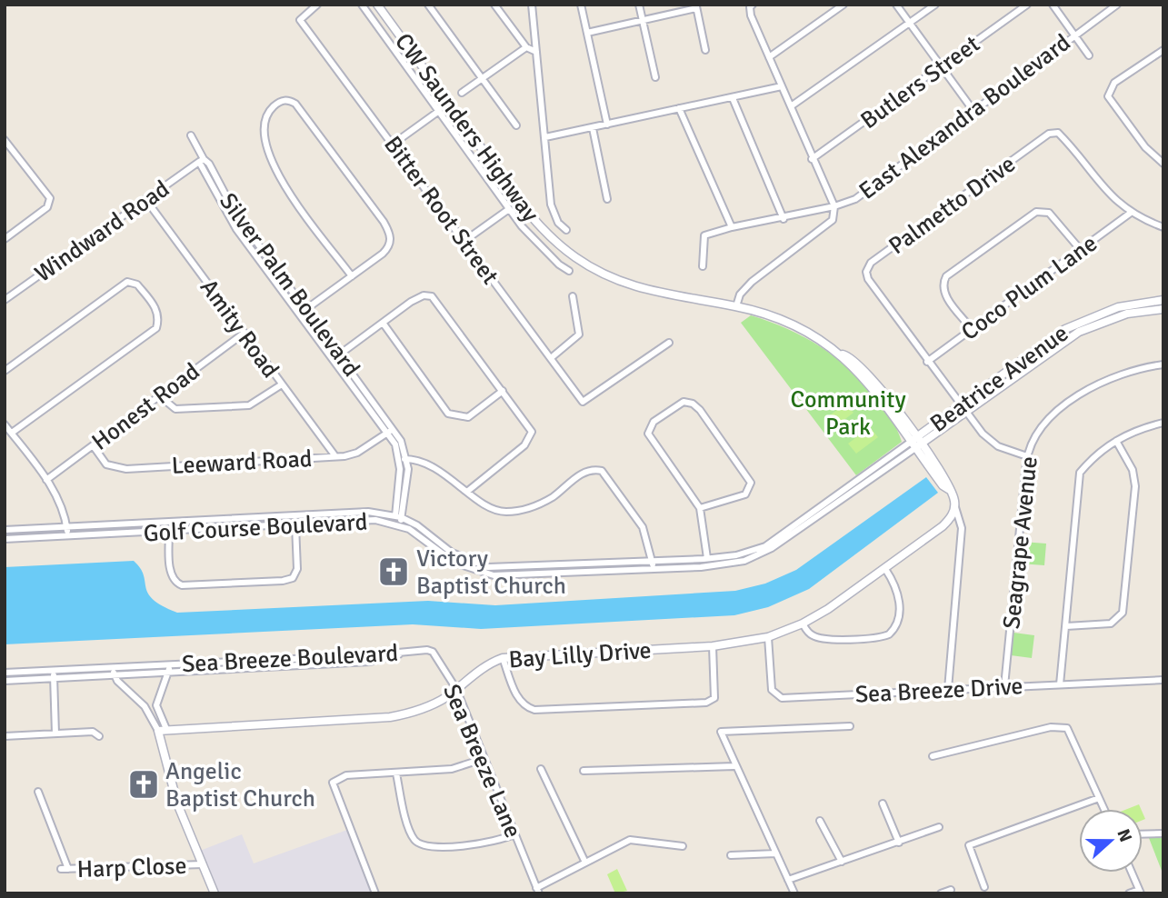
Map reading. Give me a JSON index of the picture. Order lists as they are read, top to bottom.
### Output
{
  "streets": {
    "main road": ["CW Saunders Highway", "Beatrice Avenue", "Bay Lilly Drive"],
    "street": [
      "Butlers Street",
      "East Alexandra Boulevard",
      "Palmetto Drive",
      "Bitter Root Street",
      "Windward Road",
      "Silver Palm Boulevard",
      "Coco Plum Lane",
      "Amity Road",
      "Honest Road",
      "Leeward Road",
      "Golf Course Boulevard",
      "Seagrape Avenue",
      "Sea Breeze Boulevard",
      "Sea Breeze Drive",
      "Sea Breeze Lane",
      "Harp Close"
    ]
  },
  "crossings": [
    ["East Alexandra Boulevard", "CW Saunders Highway"],
    ["CW Saunders Highway", "Beatrice Avenue"],
    ["CW Saunders Highway", "Golf Course Boulevard"],
    ["CW Saunders Highway", "Bay Lilly Drive"],
    ["Palmetto Drive", "Coco Plum Lane"],
    ["Palmetto Drive", "Beatrice Avenue"],
    ["Palmetto Drive", "Seagrape Avenue"],
    ["Windward Road", "Silver Palm Boulevard"],
    ["Windward Road", "Amity Road"],
    ["Silver Palm Boulevard", "Leeward Road"],
    ["Silver Palm Boulevard", "Golf Course Boulevard"],
    ["Amity Road", "Honest Road"],
    ["Amity Road", "Leeward Road"],
    ["Beatrice Avenue", "Golf Course Boulevard"],
    ["Honest Road", "Leeward Road"],
    ["Seagrape Avenue", "Sea Breeze Drive"],
    ["Bay Lilly Drive", "Sea Breeze Drive"],
    ["Bay Lilly Drive", "Sea Breeze Lane"],
    ["Sea Breeze Boulevard", "Sea Breeze Lane"]
  ],
  "parks": ["Community Park"],
  "places": {
    "church": ["Victory Baptist Church", "Angelic Baptist Church"]
  },
  "north": "right"
}
